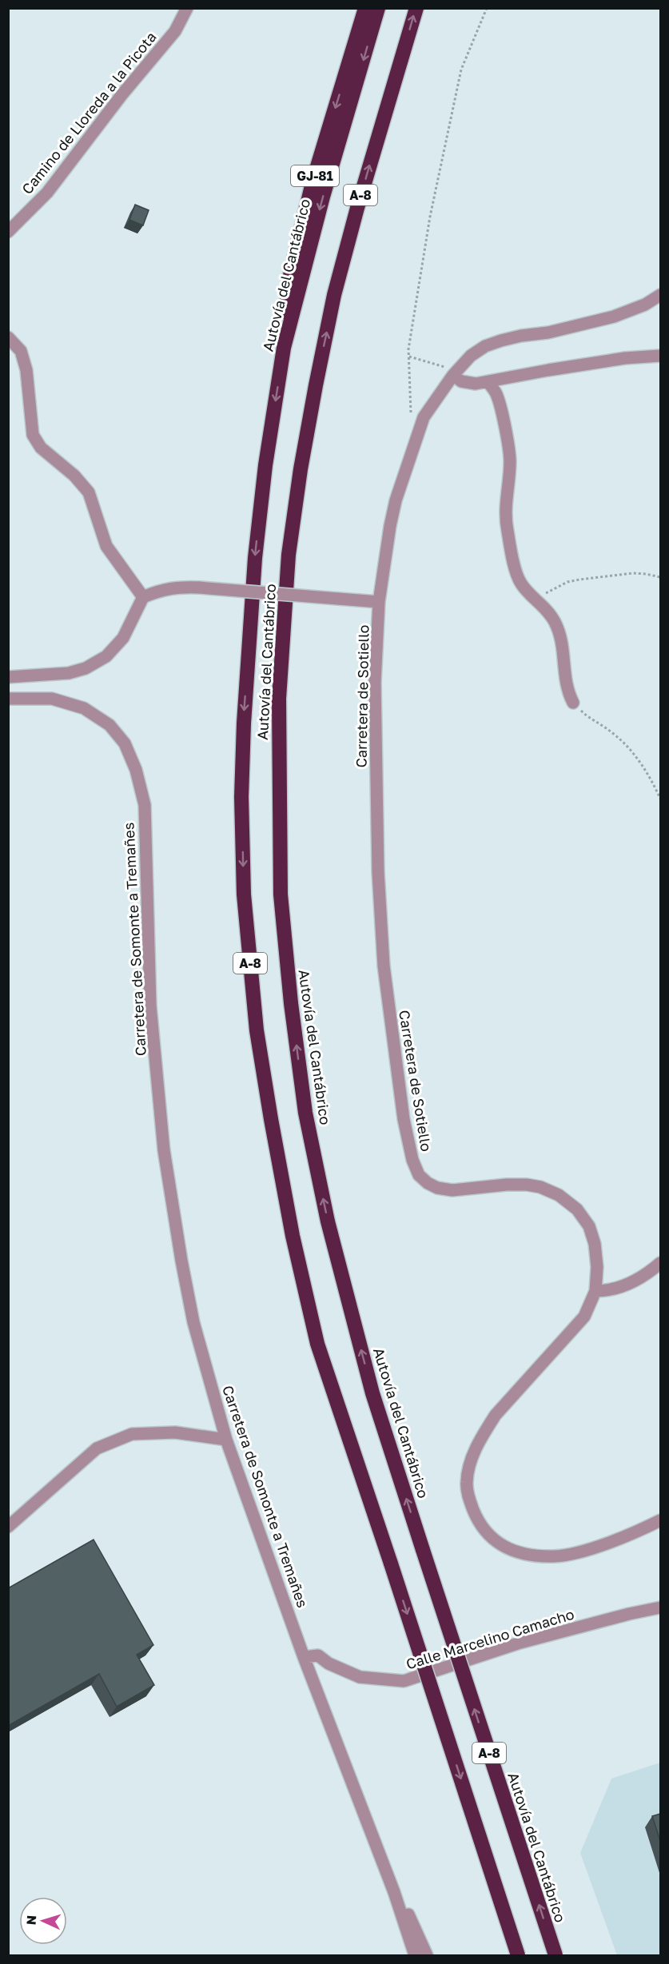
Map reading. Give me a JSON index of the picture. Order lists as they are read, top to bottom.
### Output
{
  "streets": {
    "highway": ["GJ-81", "A-8", "Autovía del Cantábrico"],
    "street": [
      "Camino de Lloreda a la Picota",
      "Carretera de Sotiello",
      "Carretera de Somonte a Tremañes",
      "Calle Marcelino Camacho"
    ]
  },
  "crossings": [
    ["GJ-81", "Autovía del Cantábrico"],
    ["Carretera de Somonte a Tremañes", "Calle Marcelino Camacho"]
  ],
  "north": "left"
}
